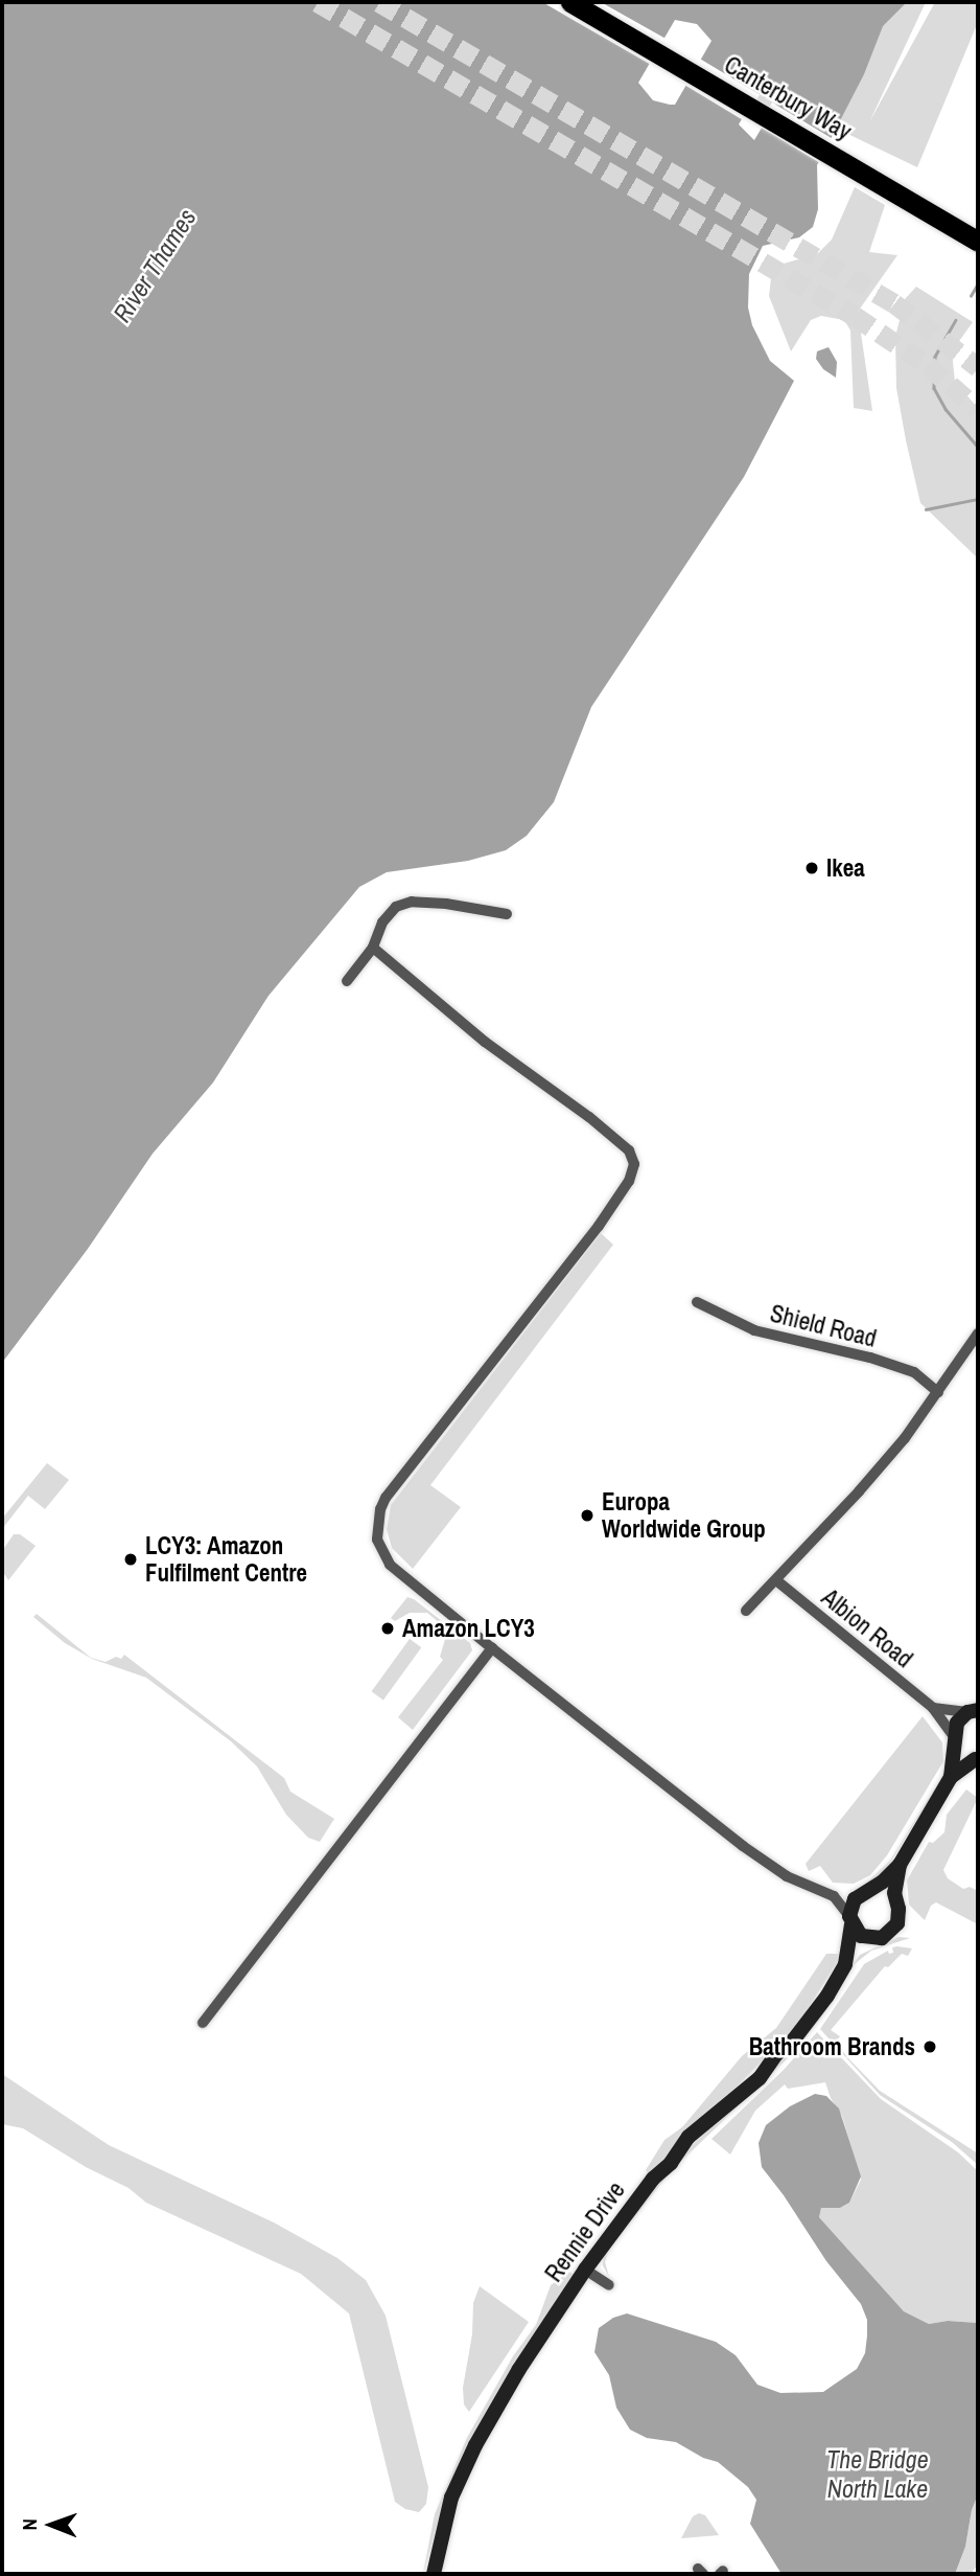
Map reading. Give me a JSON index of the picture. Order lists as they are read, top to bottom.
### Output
{
  "streets": {
    "highway": ["Canterbury Way"],
    "street": ["Shield Road", "Albion Road", "Rennie Drive"]
  },
  "crossings": [
    ["Albion Road", "Rennie Drive"]
  ],
  "water": ["River Thames", "The Bridge North Lake"],
  "places": [
    "Ikea",
    "Europa Worldwide Group",
    "LCY3: Amazon Fulfilment Centre",
    "Amazon LCY3",
    "Bathroom Brands"
  ],
  "north": "left"
}
